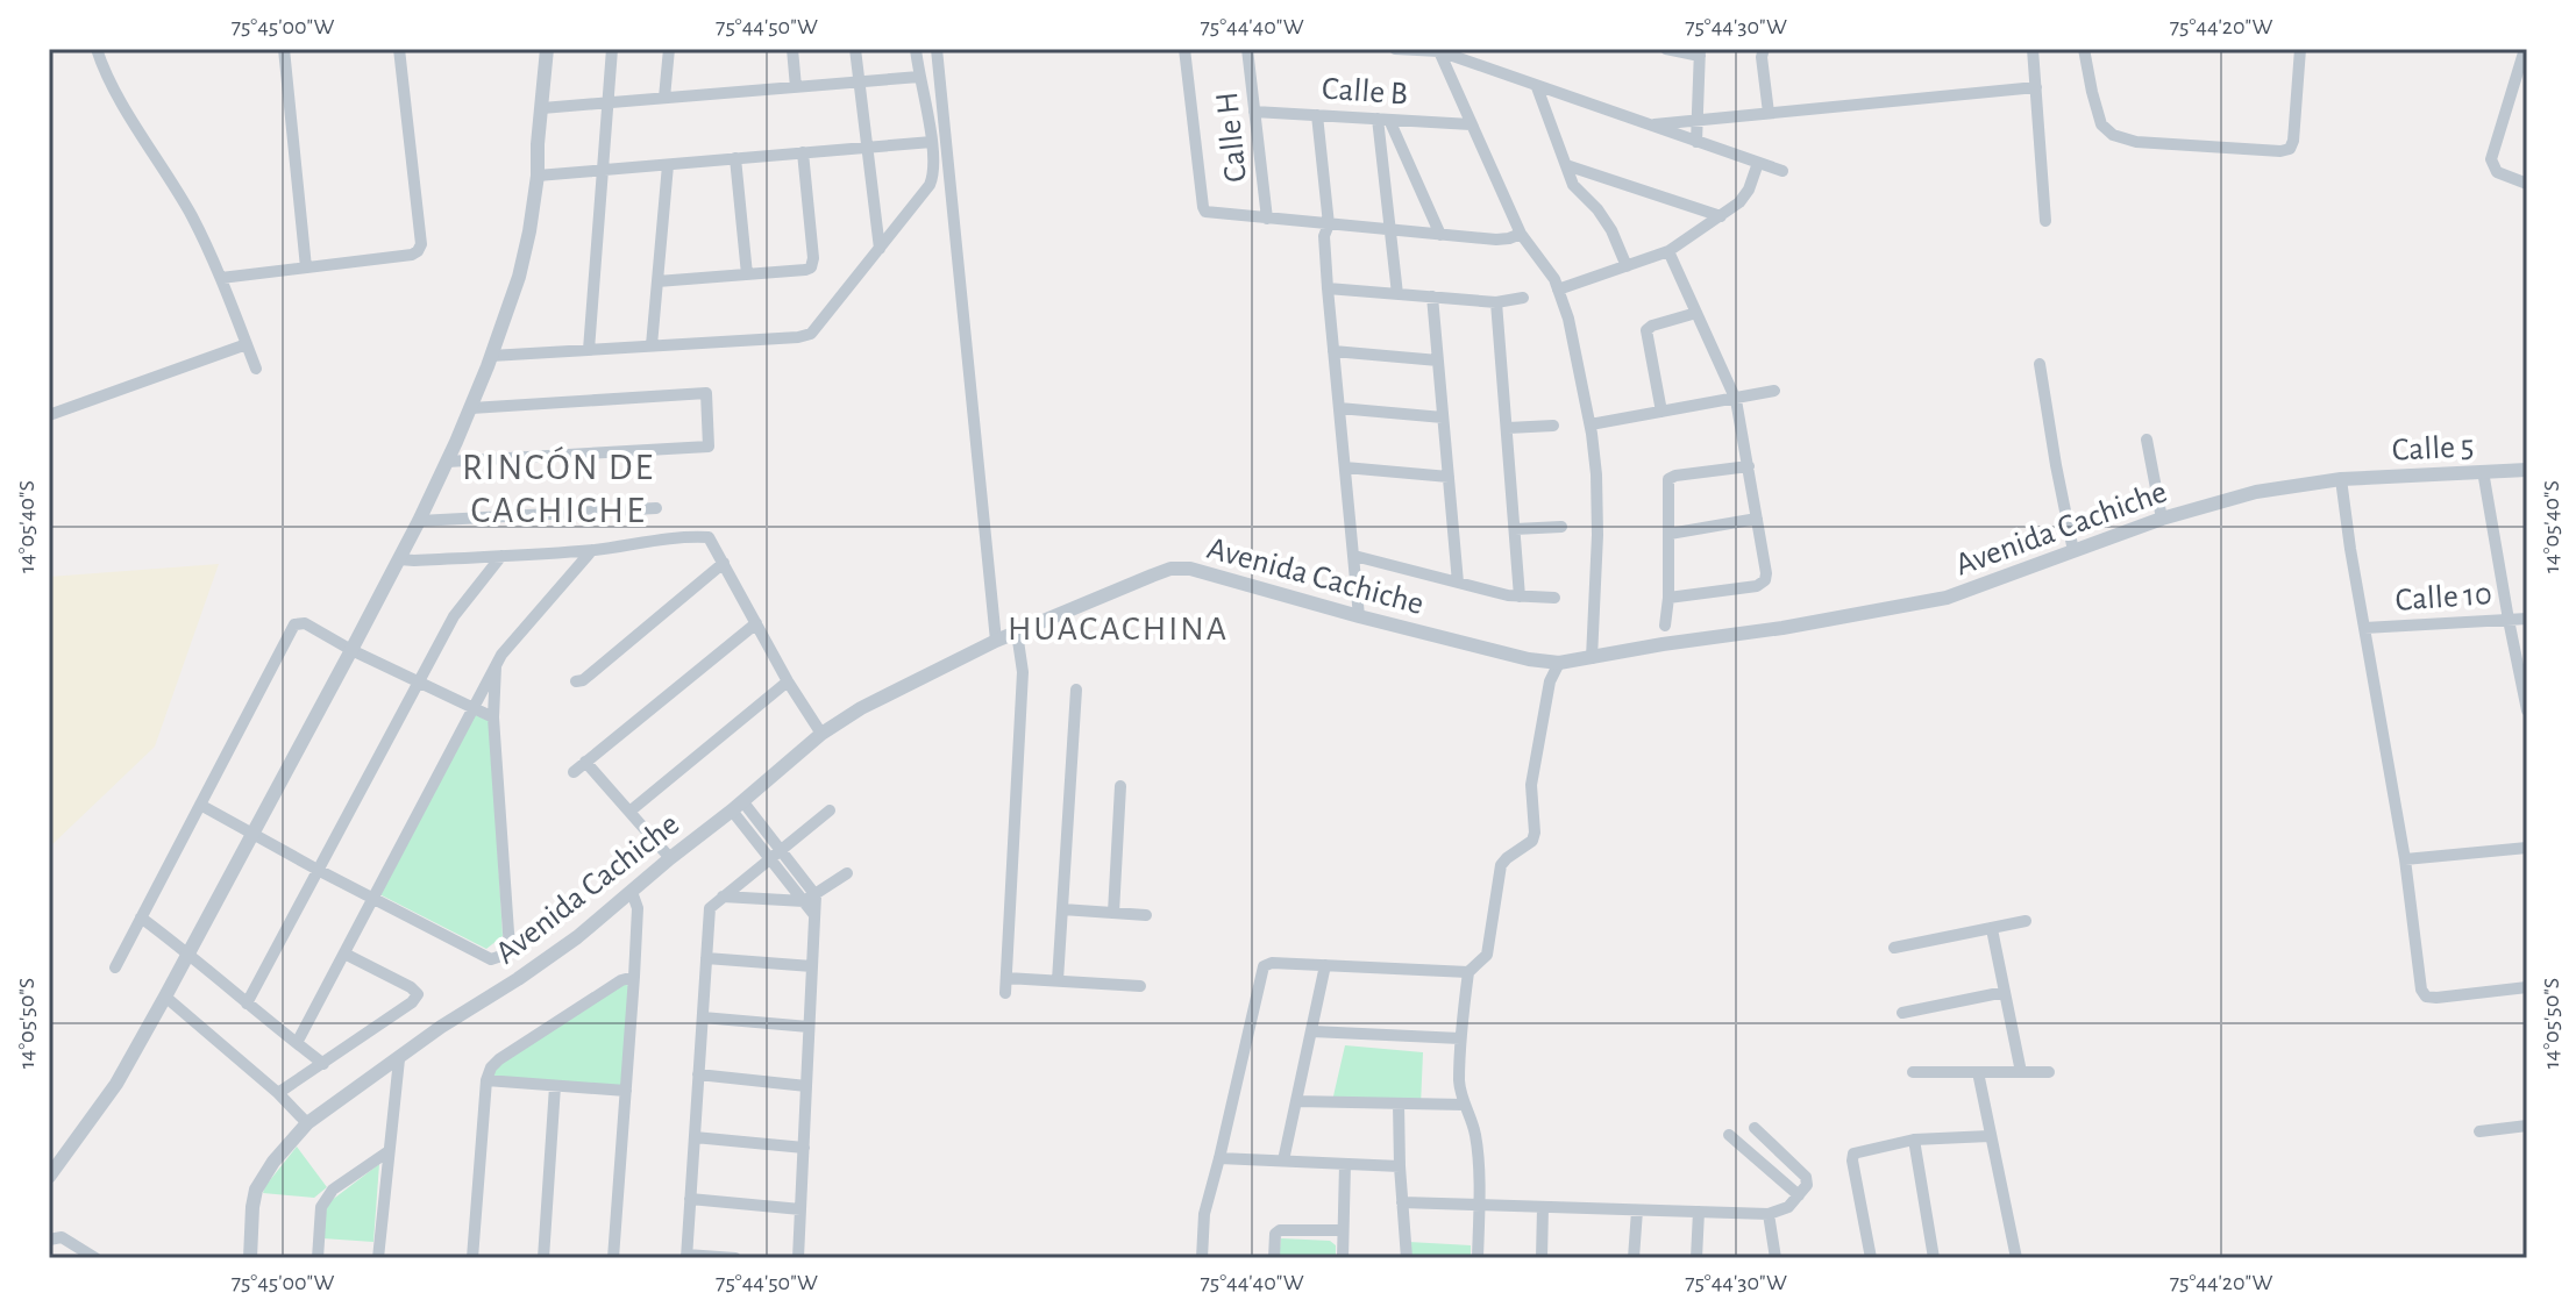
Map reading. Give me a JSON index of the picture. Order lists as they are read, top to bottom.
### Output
{
  "streets": {
    "street": [
      "Calle B",
      "Calle H",
      "Calle 5",
      "Avenida Cachiche",
      "Calle 10"
    ]
  },
  "crossings": [
    ["Calle B", "Calle H"],
    ["Calle 5", "Avenida Cachiche"]
  ],
  "districts": ["RINCÓN DE CACHICHE", "HUACACHINA"],
  "coordinates": [
    "75°45'00\"W",
    "75°44'50\"W",
    "75°44'40\"W",
    "75°44'30\"W",
    "75°44'20\"W",
    "14°05'40\"S",
    "14°05'50\"S"
  ]
}
